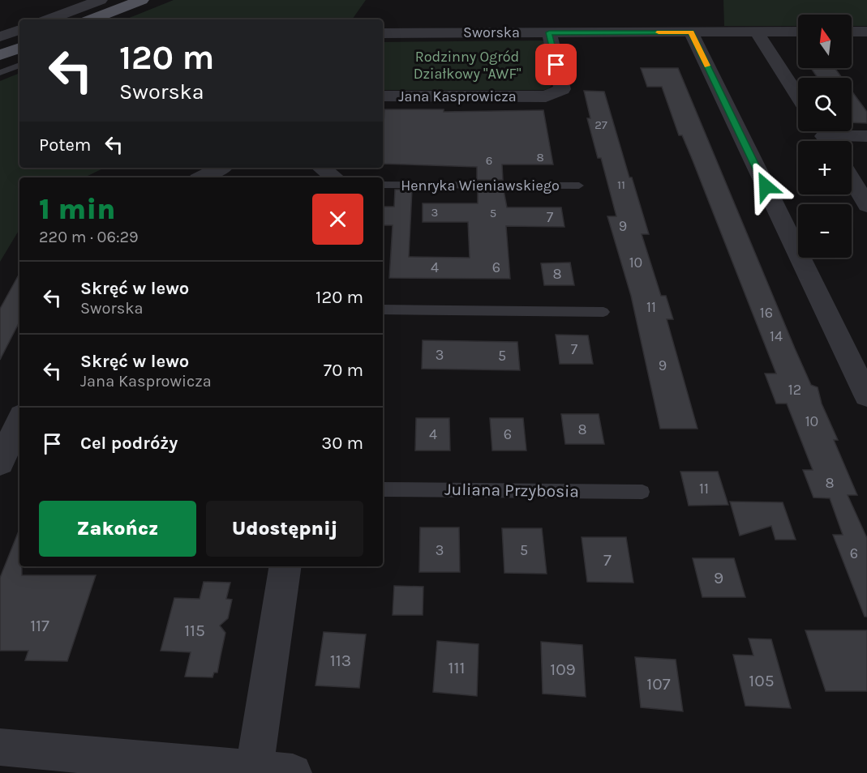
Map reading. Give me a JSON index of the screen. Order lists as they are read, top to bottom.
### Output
{
  "streets": {
    "street": ["Sworska", "Jana Kasprowicza"],
    "lane": ["Henryka Wieniawskiego", "Juliana Przybosia"]
  },
  "crossings": [
    ["Sworska", "Jana Kasprowicza"]
  ],
  "parks": ["Rodzinny Ogród Działkowy \"AWF\""],
  "house_numbers": [
    "27",
    "8",
    "6",
    "11",
    "3",
    "5",
    "7",
    "9",
    "10",
    "4",
    "6",
    "8",
    "11",
    "16",
    "14",
    "7",
    "3",
    "5",
    "9",
    "12",
    "10",
    "8",
    "4",
    "6",
    "8",
    "11",
    "3",
    "5",
    "6",
    "7",
    "9",
    "117",
    "115",
    "113",
    "111",
    "109",
    "105",
    "107"
  ],
  "north": "top",
  "page": {
    "map_buttons": ["+", "−"],
    "turn": ["120 m", "Sworska"],
    "then": "Potem",
    "heading": ["1 min", "220 m · 06:29"],
    "list": [
      {
        "name": "Skręć w lewo",
        "note": "Sworska",
        "value": "120 m"
      },
      {
        "name": "Skręć w lewo",
        "note": "Jana Kasprowicza",
        "value": "70 m"
      },
      {
        "name": "Cel podróży",
        "value": "30 m"
      }
    ],
    "buttons": ["Zakończ", "Udostępnij"]
  }
}
